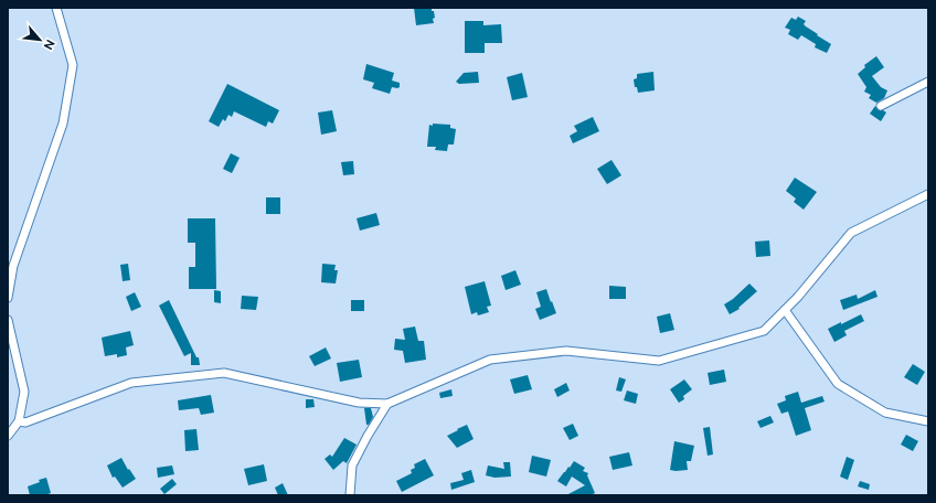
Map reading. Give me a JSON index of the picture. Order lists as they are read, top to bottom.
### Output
{
  "north": "bottom right"
}
